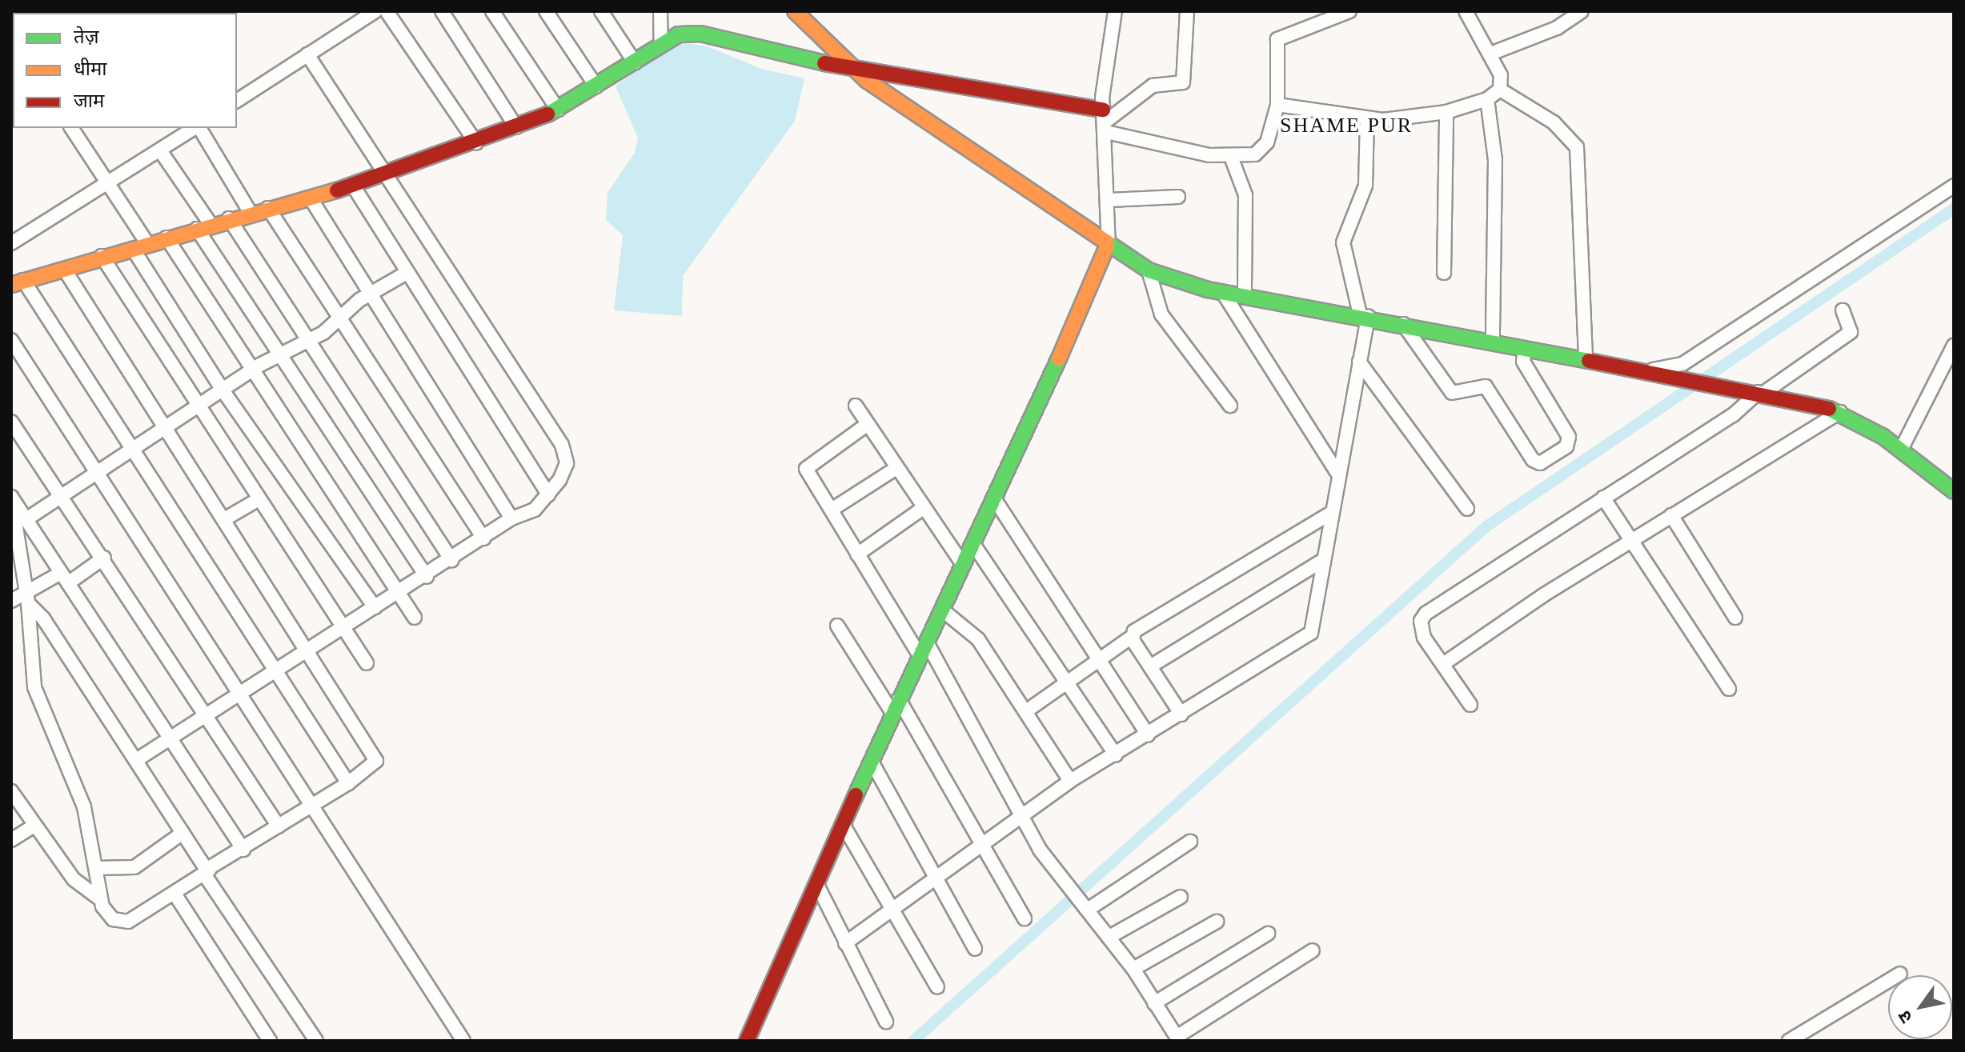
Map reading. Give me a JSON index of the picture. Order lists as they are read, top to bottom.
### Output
{
  "districts": ["SHAME PUR"],
  "legend": ["तेज़", "धीमा", "जाम"],
  "north": "bottom left"
}
